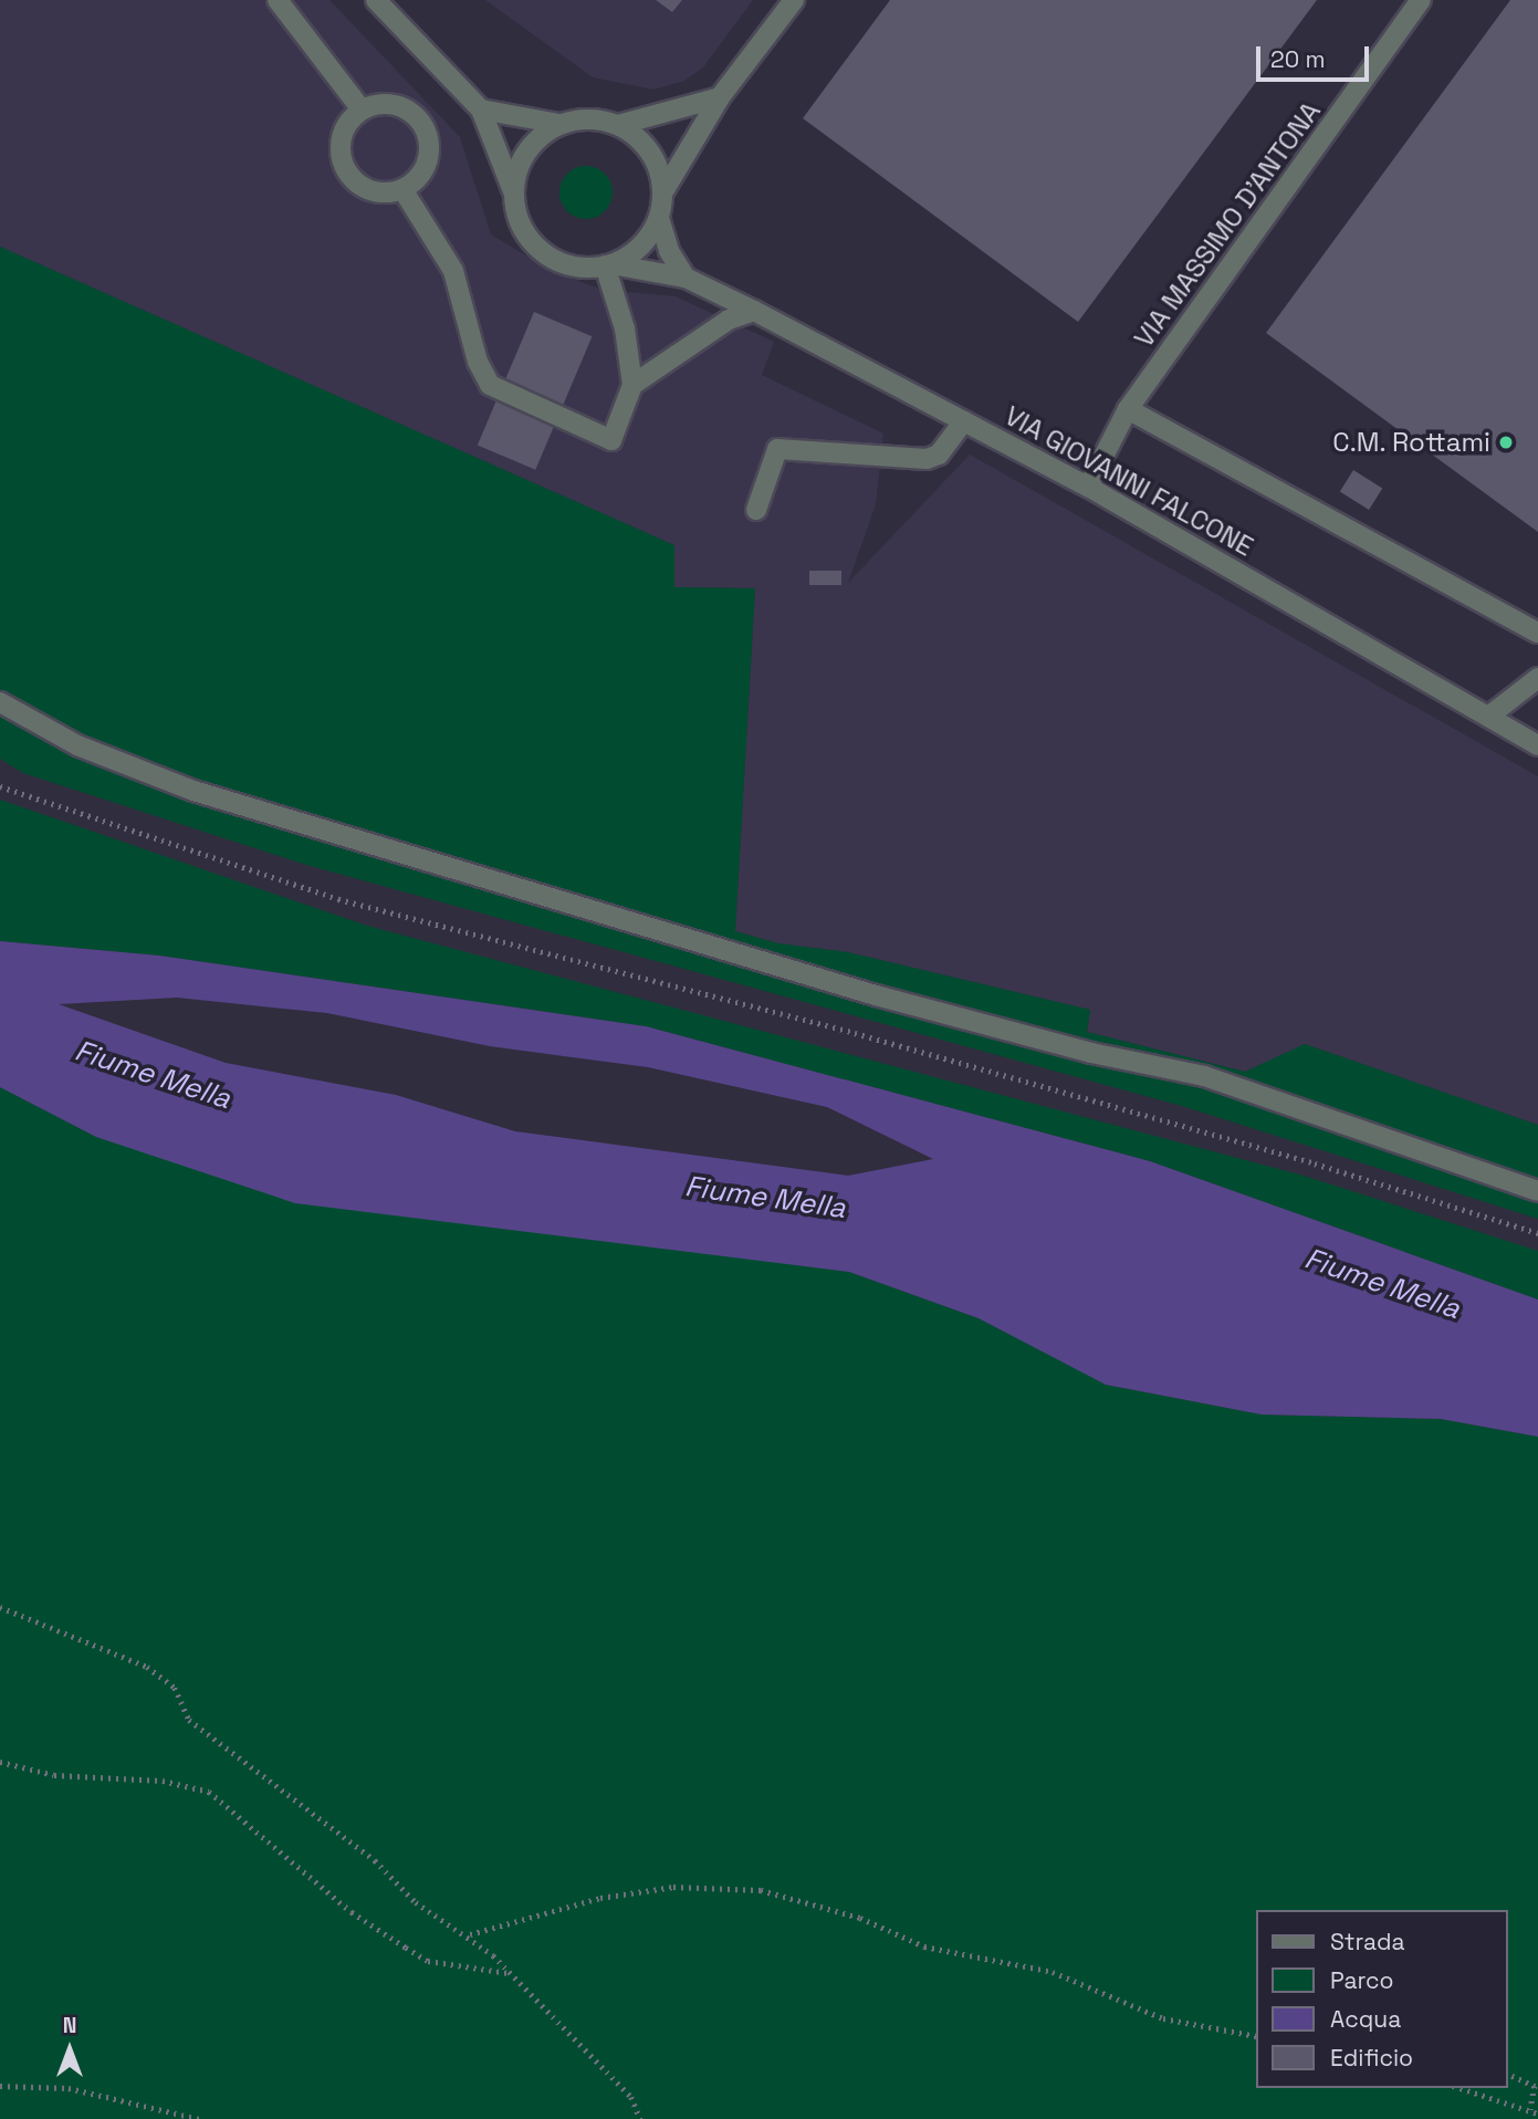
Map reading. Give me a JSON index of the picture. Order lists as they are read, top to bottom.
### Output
{
  "streets": {
    "street": ["VIA MASSIMO D'ANTONA", "VIA GIOVANNI FALCONE"]
  },
  "crossings": [
    ["VIA MASSIMO D'ANTONA", "VIA GIOVANNI FALCONE"]
  ],
  "water": ["Fiume Mella"],
  "places": ["C.M. Rottami"],
  "legend": [
    "Strada",
    "Parco",
    "Acqua",
    "Edificio"
  ],
  "scale_bar": "20 m",
  "north": "top"
}
